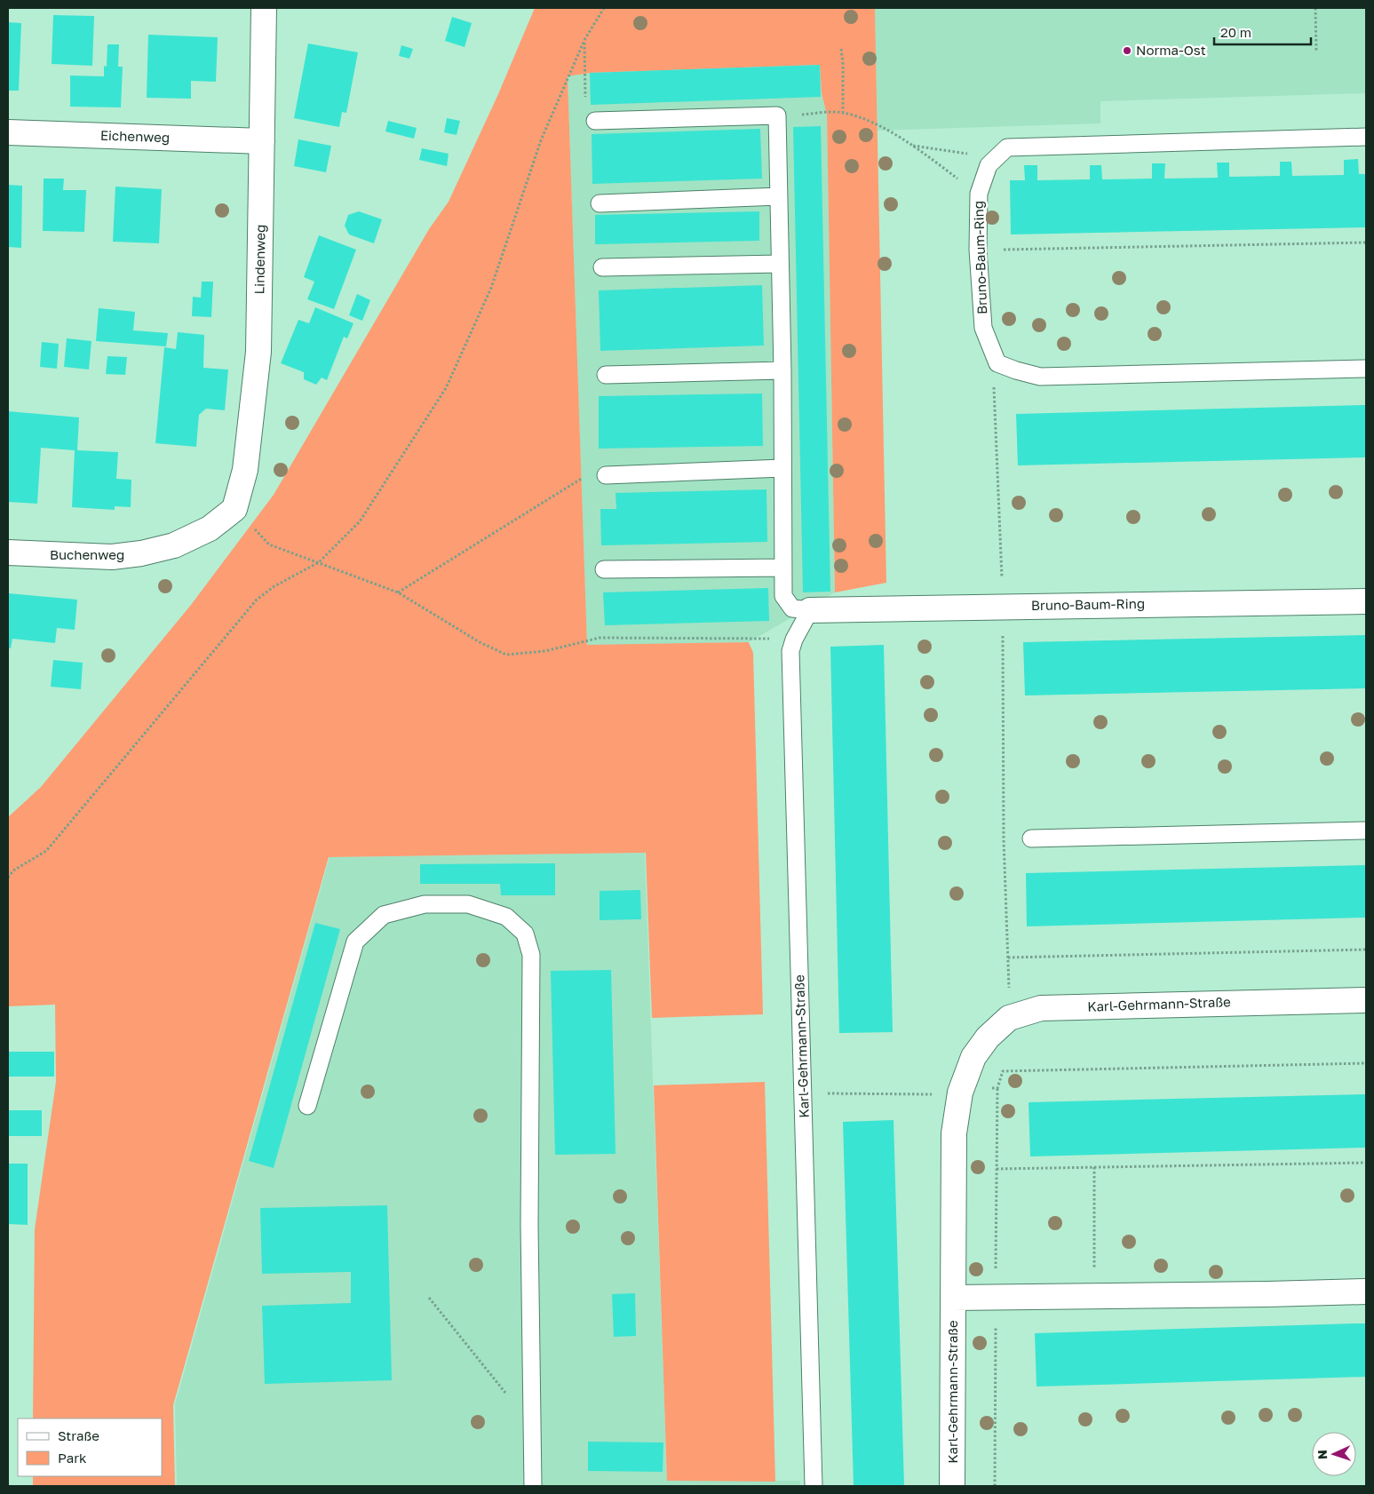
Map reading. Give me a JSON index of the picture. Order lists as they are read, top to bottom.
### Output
{
  "streets": {
    "street": [
      "Eichenweg",
      "Bruno-Baum-Ring",
      "Lindenweg",
      "Buchenweg",
      "Karl-Gehrmann-Straße"
    ]
  },
  "crossings": [
    ["Eichenweg", "Lindenweg"],
    ["Bruno-Baum-Ring", "Karl-Gehrmann-Straße"],
    ["Lindenweg", "Buchenweg"]
  ],
  "places": ["Norma-Ost"],
  "legend": ["Straße", "Park"],
  "scale_bar": "20 m",
  "north": "left"
}
